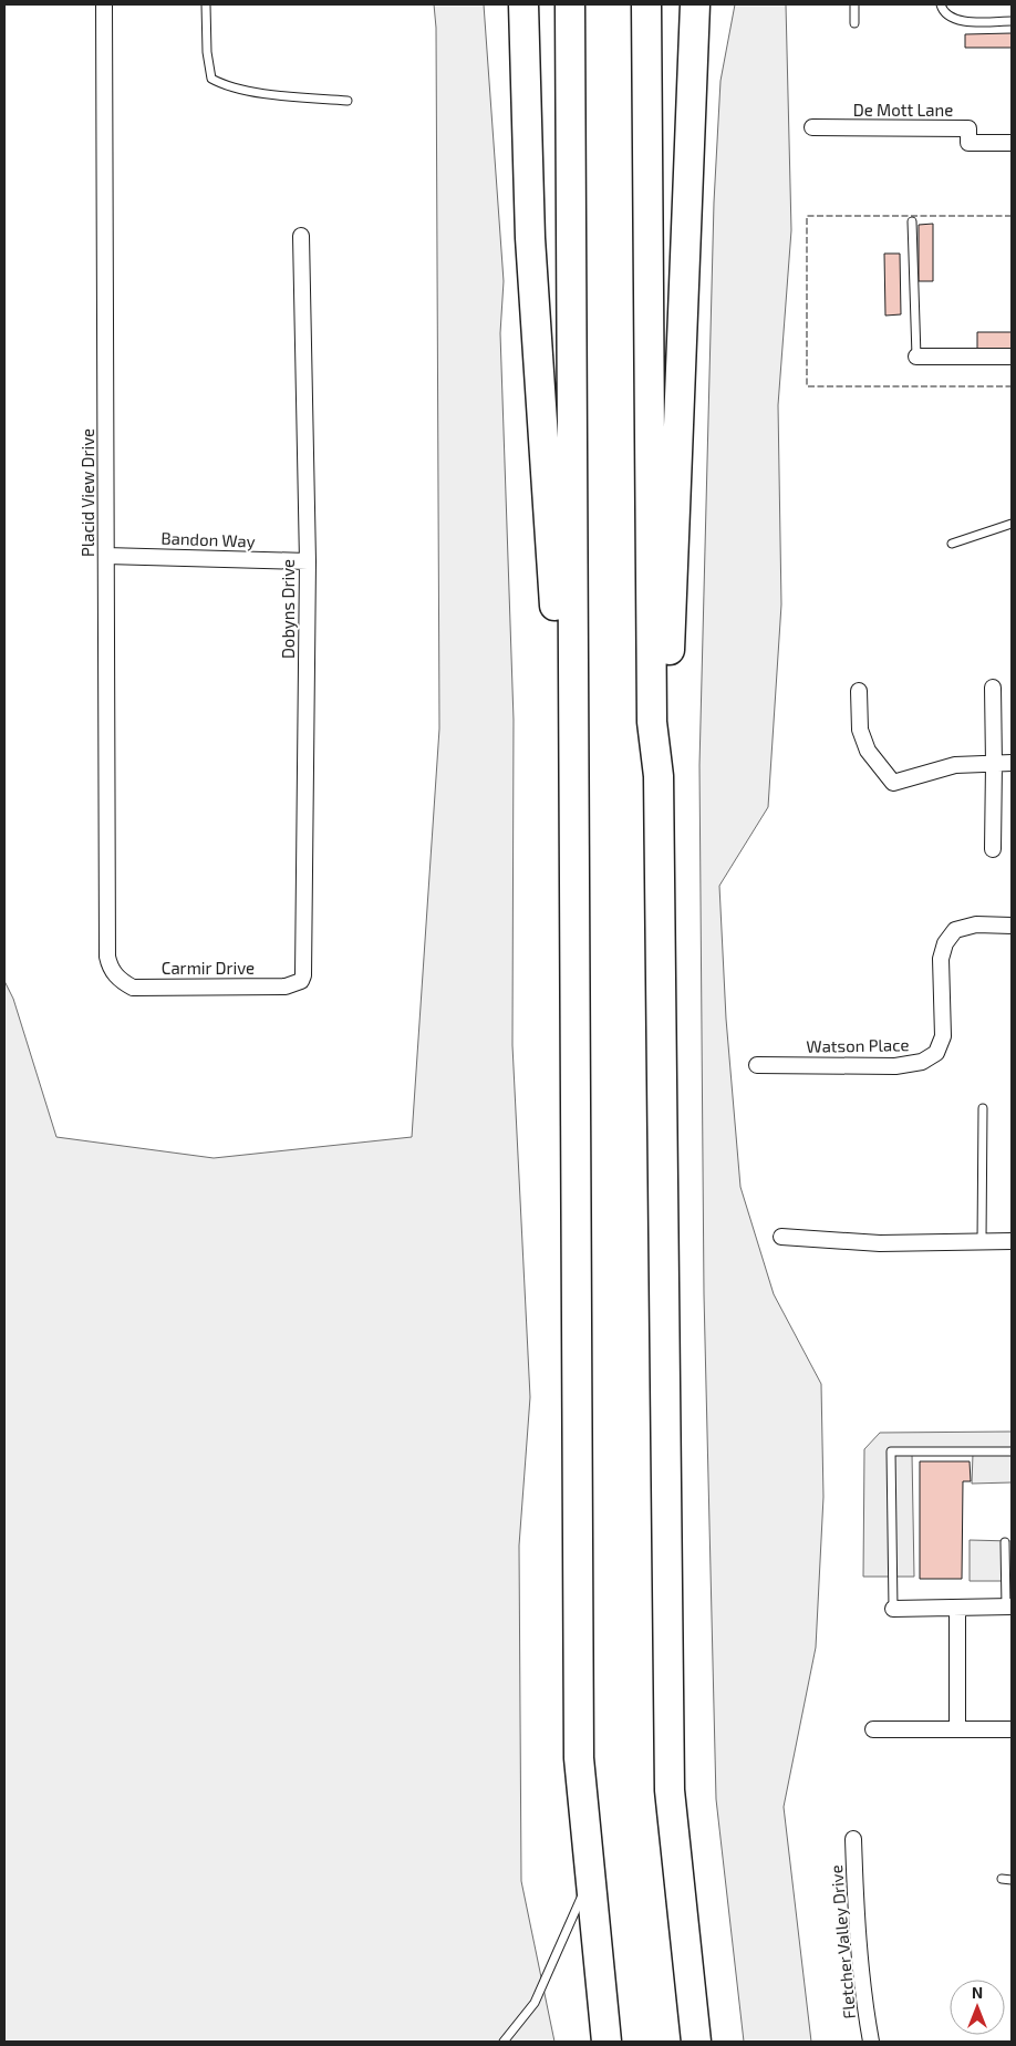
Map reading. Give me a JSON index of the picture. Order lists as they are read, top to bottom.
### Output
{
  "streets": {
    "street": [
      "De Mott Lane",
      "Placid View Drive",
      "Bandon Way",
      "Dobyns Drive",
      "Carmir Drive",
      "Watson Place",
      "Fletcher Valley Drive"
    ]
  },
  "crossings": [
    ["Placid View Drive", "Bandon Way"],
    ["Placid View Drive", "Carmir Drive"],
    ["Bandon Way", "Dobyns Drive"],
    ["Dobyns Drive", "Carmir Drive"]
  ],
  "north": "top"
}
